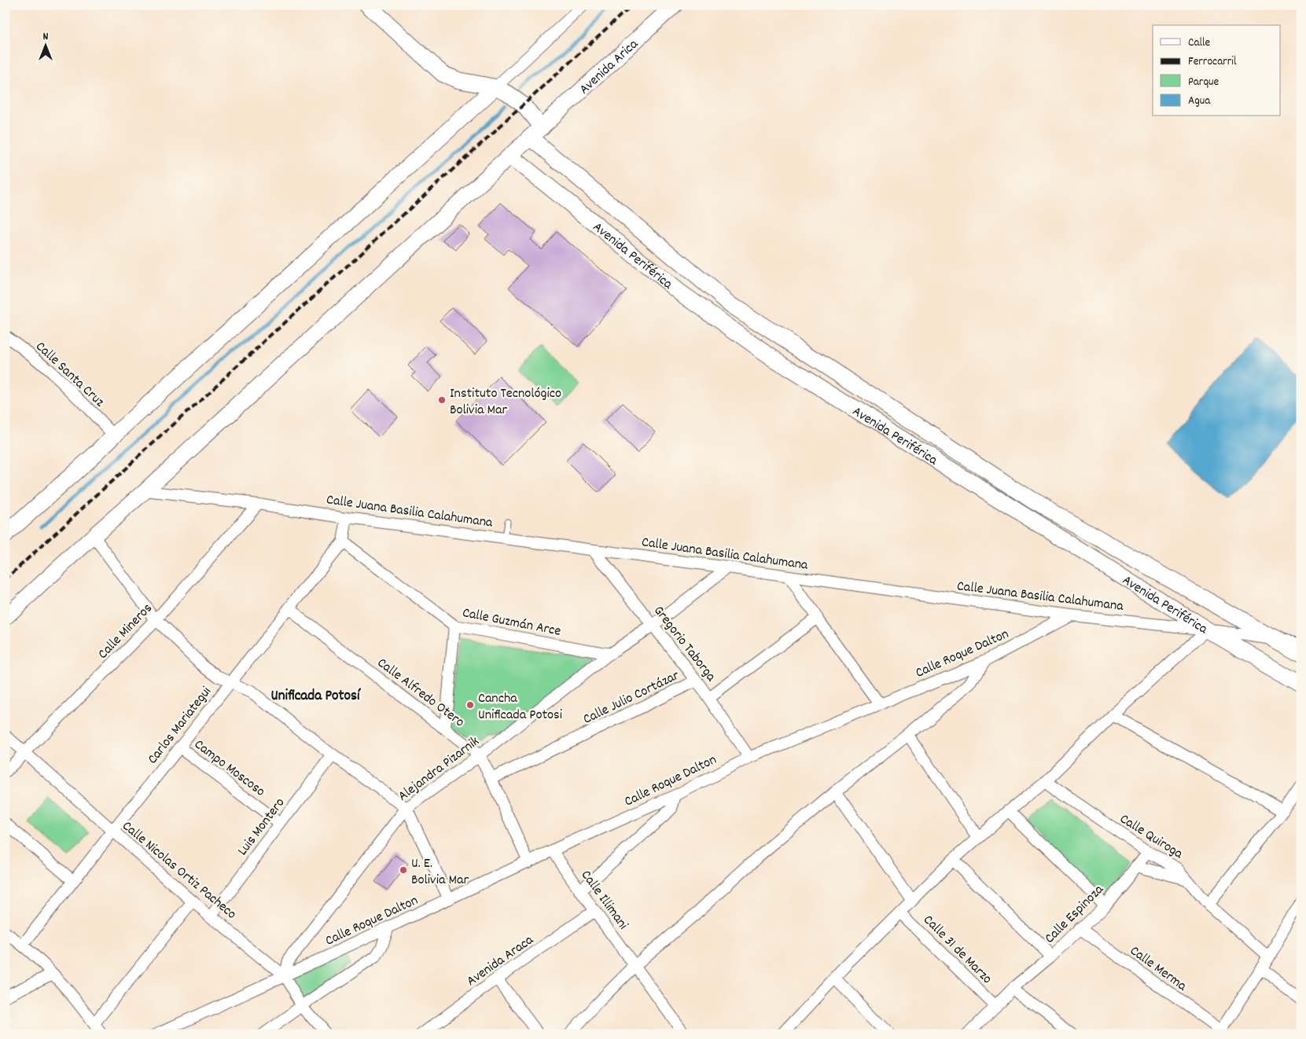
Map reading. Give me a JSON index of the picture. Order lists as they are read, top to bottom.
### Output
{
  "streets": {
    "street": [
      "Avenida Arica",
      "Avenida Periférica",
      "Calle Santa Cruz",
      "Calle Juana Basilia Calahumana",
      "Calle Guzmán Arce",
      "Calle Mineros",
      "Gregorio Taborga",
      "Calle Roque Dalton",
      "Calle Alfredo Otero",
      "Calle Julio Cortázar",
      "Carlos Mariategui",
      "Campo Moscoso",
      "Alejandra Pizarnik",
      "Luis Montero",
      "Calle Quiroga",
      "Calle Nicolas Ortiz Pacheco",
      "Calle Illimani",
      "Calle Espinoza",
      "Calle 31 de Marzo",
      "Avenida Araca",
      "Calle Merma"
    ]
  },
  "crossings": [
    ["Avenida Arica", "Avenida Periférica"],
    ["Avenida Arica", "Calle Juana Basilia Calahumana"],
    ["Avenida Periférica", "Calle Juana Basilia Calahumana"],
    ["Calle Juana Basilia Calahumana", "Calle Mineros"],
    ["Calle Juana Basilia Calahumana", "Gregorio Taborga"],
    ["Calle Juana Basilia Calahumana", "Calle Roque Dalton"],
    ["Calle Juana Basilia Calahumana", "Carlos Mariategui"],
    ["Calle Juana Basilia Calahumana", "Alejandra Pizarnik"],
    ["Calle Guzmán Arce", "Carlos Mariategui"],
    ["Calle Guzmán Arce", "Alejandra Pizarnik"],
    ["Calle Mineros", "Calle Nicolas Ortiz Pacheco"],
    ["Gregorio Taborga", "Calle Roque Dalton"],
    ["Gregorio Taborga", "Calle Julio Cortázar"],
    ["Gregorio Taborga", "Alejandra Pizarnik"],
    ["Calle Roque Dalton", "Calle Alfredo Otero"],
    ["Calle Roque Dalton", "Alejandra Pizarnik"],
    ["Calle Roque Dalton", "Calle Nicolas Ortiz Pacheco"],
    ["Calle Roque Dalton", "Calle Illimani"],
    ["Calle Alfredo Otero", "Calle Julio Cortázar"],
    ["Calle Alfredo Otero", "Carlos Mariategui"],
    ["Calle Alfredo Otero", "Alejandra Pizarnik"],
    ["Carlos Mariategui", "Campo Moscoso"],
    ["Carlos Mariategui", "Calle Nicolas Ortiz Pacheco"],
    ["Campo Moscoso", "Luis Montero"],
    ["Alejandra Pizarnik", "Calle Nicolas Ortiz Pacheco"],
    ["Luis Montero", "Calle Nicolas Ortiz Pacheco"],
    ["Calle Quiroga", "Calle Espinoza"],
    ["Calle Illimani", "Avenida Araca"],
    ["Calle Espinoza", "Calle 31 de Marzo"],
    ["Calle Espinoza", "Calle Merma"]
  ],
  "districts": ["Unificada Potosí"],
  "places": ["Instituto Tecnológico Bolivia Mar", "Cancha Unificada Potosi", "U. E. Bolivia Mar"],
  "legend": [
    "Calle",
    "Ferrocarril",
    "Parque",
    "Agua"
  ],
  "north": "top"
}
